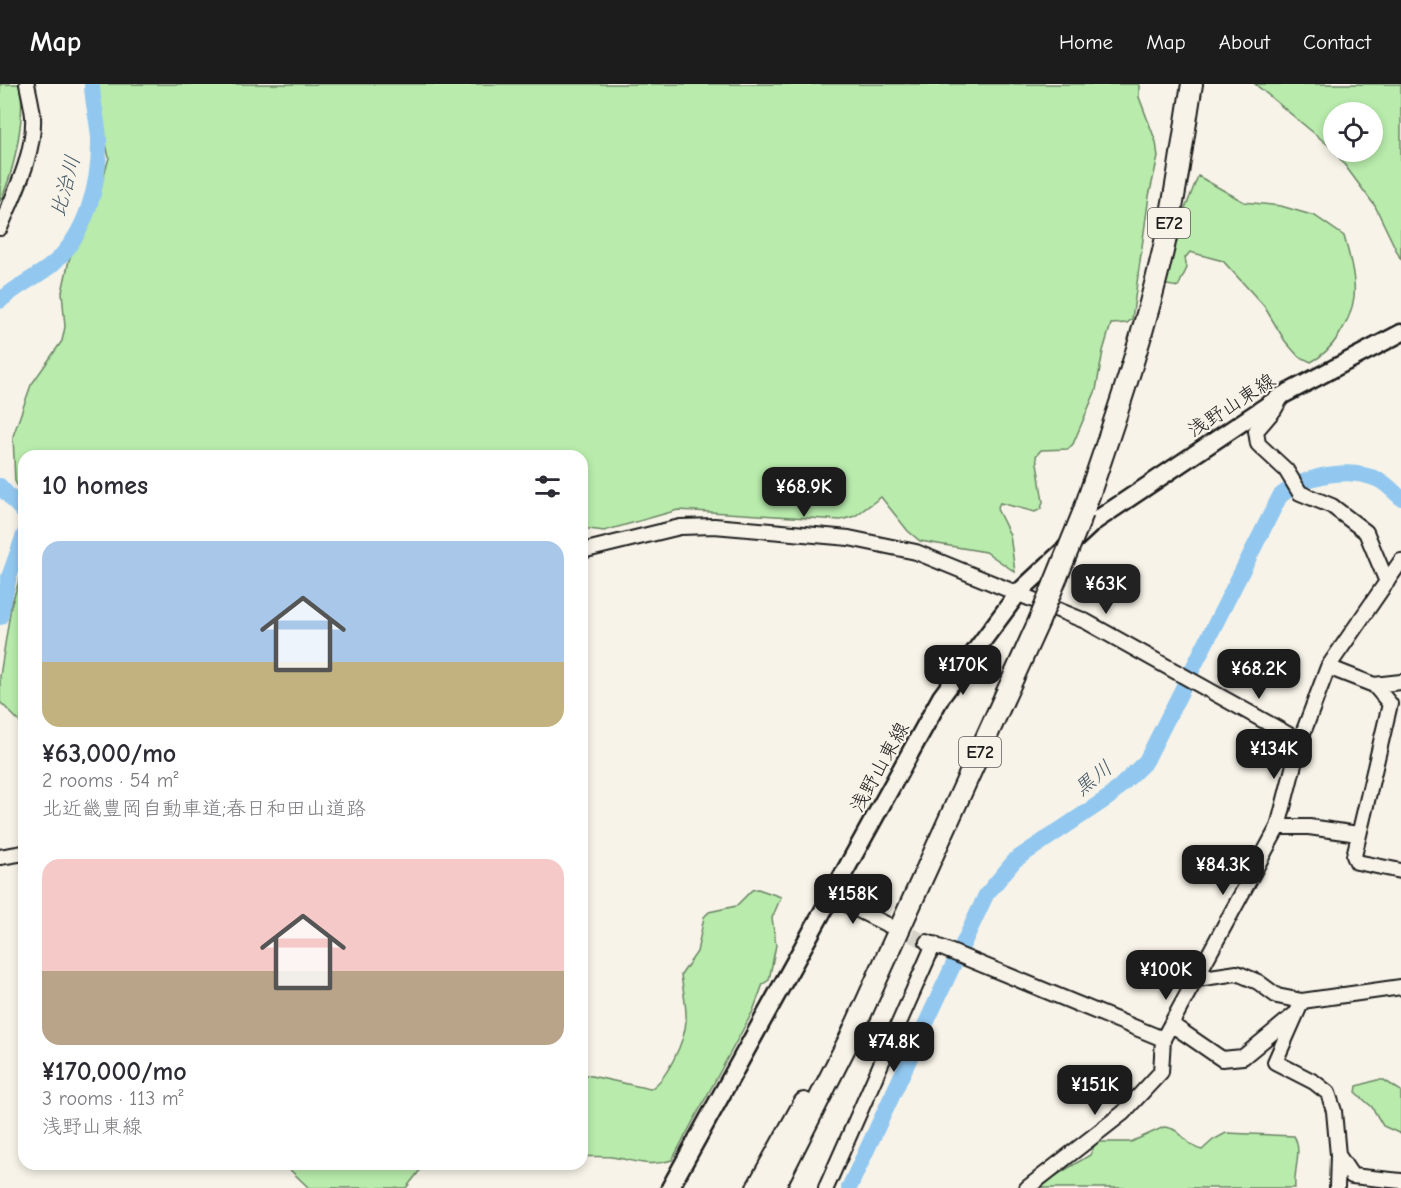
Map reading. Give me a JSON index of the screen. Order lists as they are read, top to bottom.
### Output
{
  "streets": {
    "highway": ["E72"],
    "main road": ["浅野山東線"]
  },
  "water": ["比治川", "黒川"],
  "page": {
    "header": "Map",
    "nav": [
      "Home",
      "Map",
      "About",
      "Contact"
    ],
    "heading": "10 homes",
    "price": [
      "¥68.9K",
      "¥63K",
      "¥170K",
      "¥68.2K",
      "¥134K",
      "¥84.3K",
      "¥158K",
      "¥100K",
      "¥74.8K",
      "¥151K"
    ],
    "list": [
      {
        "name": "¥63,000/mo",
        "note": "2 rooms · 54 m² · 北近畿豊岡自動車道;春日和田山道路"
      },
      {
        "name": "¥170,000/mo",
        "note": "3 rooms · 113 m² · 浅野山東線"
      }
    ]
  }
}
